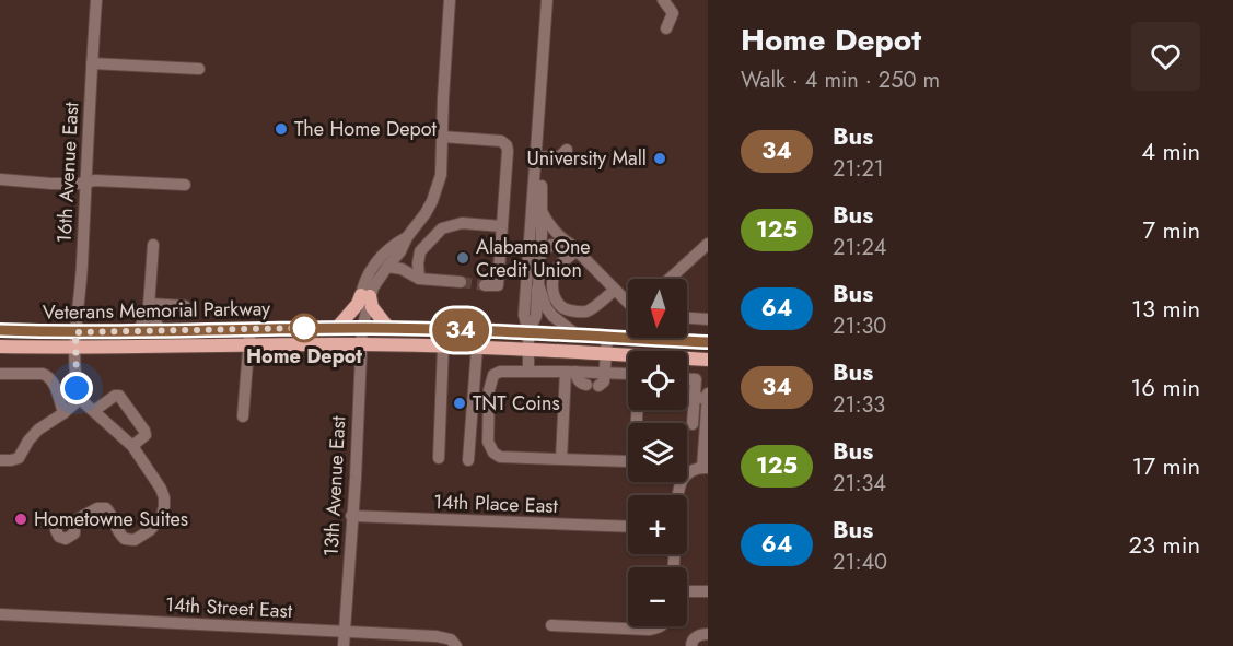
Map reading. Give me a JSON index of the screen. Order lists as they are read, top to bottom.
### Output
{
  "streets": {
    "main road": ["Veterans Memorial Parkway"],
    "street": [
      "16th Avenue East",
      "13th Avenue East",
      "14th Place East",
      "14th Street East"
    ]
  },
  "crossings": [
    ["16th Avenue East", "Veterans Memorial Parkway"],
    ["Veterans Memorial Parkway", "13th Avenue East"],
    ["13th Avenue East", "14th Place East"],
    ["13th Avenue East", "14th Street East"]
  ],
  "places": [
    "The Home Depot",
    "University Mall",
    "Alabama One Credit Union",
    "Home Depot",
    "TNT Coins",
    "Hometowne Suites"
  ],
  "lines": ["bus line 34"],
  "north": "bottom",
  "page": {
    "on_map": "34",
    "heading": ["Home Depot", "Walk · 4 min · 250 m"],
    "list": [
      {
        "mark": "34",
        "name": "Bus",
        "note": "21:21",
        "value": "4 min"
      },
      {
        "mark": "125",
        "name": "Bus",
        "note": "21:24",
        "value": "7 min"
      },
      {
        "mark": "64",
        "name": "Bus",
        "note": "21:30",
        "value": "13 min"
      },
      {
        "mark": "34",
        "name": "Bus",
        "note": "21:33",
        "value": "16 min"
      },
      {
        "mark": "125",
        "name": "Bus",
        "note": "21:34",
        "value": "17 min"
      },
      {
        "mark": "64",
        "name": "Bus",
        "note": "21:40",
        "value": "23 min"
      }
    ],
    "map_buttons": ["+", "−"]
  }
}
